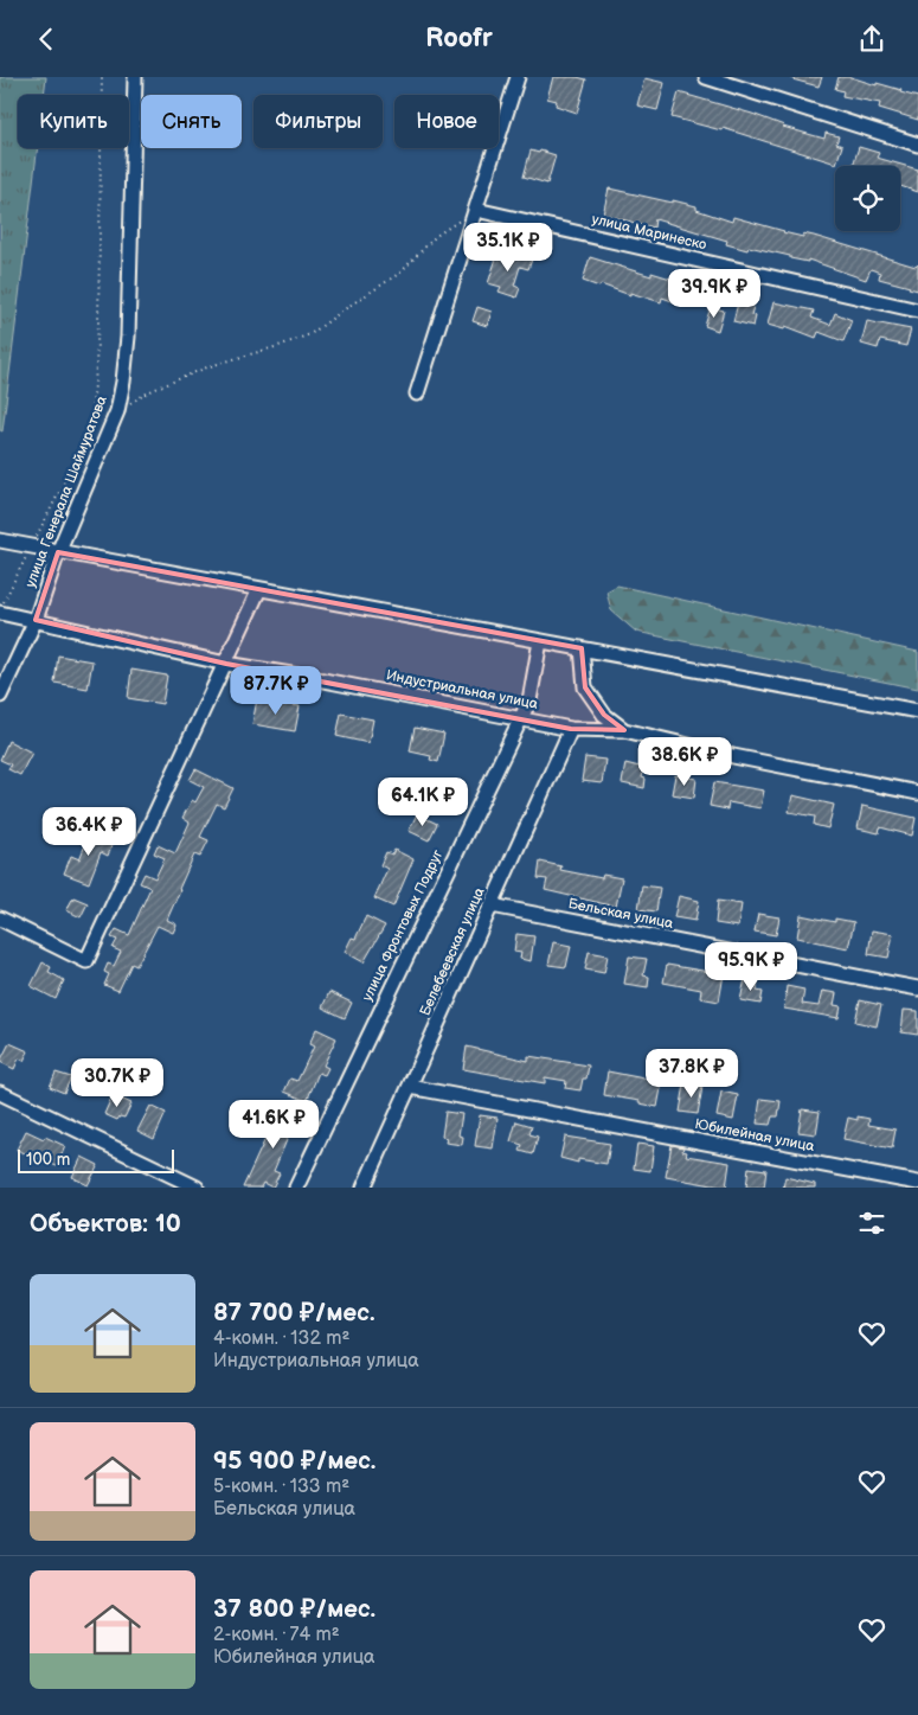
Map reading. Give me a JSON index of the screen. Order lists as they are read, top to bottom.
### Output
{
  "streets": {
    "street": [
      "улица Маринеско",
      "улица Генерала Шаймуратова",
      "Индустриальная улица",
      "Бельская улица",
      "улица Фронтовых Подруг",
      "Белебеевская улица",
      "Юбилейная улица"
    ]
  },
  "crossings": [
    ["улица Генерала Шаймуратова", "Индустриальная улица"],
    ["Индустриальная улица", "улица Фронтовых Подруг"],
    ["Индустриальная улица", "Белебеевская улица"],
    ["Бельская улица", "Белебеевская улица"],
    ["Белебеевская улица", "Юбилейная улица"]
  ],
  "scale_bar": "100 m",
  "page": {
    "header": "Roofr",
    "chip": [
      "Купить",
      "Снять",
      "Фильтры",
      "Новое"
    ],
    "price": [
      "35.1K ₽",
      "39.9K ₽",
      "87.7K ₽",
      "38.6K ₽",
      "64.1K ₽",
      "36.4K ₽",
      "95.9K ₽",
      "37.8K ₽",
      "30.7K ₽",
      "41.6K ₽"
    ],
    "scale": "100 m",
    "heading": "Объектов: 10",
    "list": [
      {
        "name": "87 700 ₽/мес.",
        "note": "4-комн. · 132 m² · Индустриальная улица"
      },
      {
        "name": "95 900 ₽/мес.",
        "note": "5-комн. · 133 m² · Бельская улица"
      },
      {
        "name": "37 800 ₽/мес.",
        "note": "2-комн. · 74 m² · Юбилейная улица"
      }
    ]
  }
}
